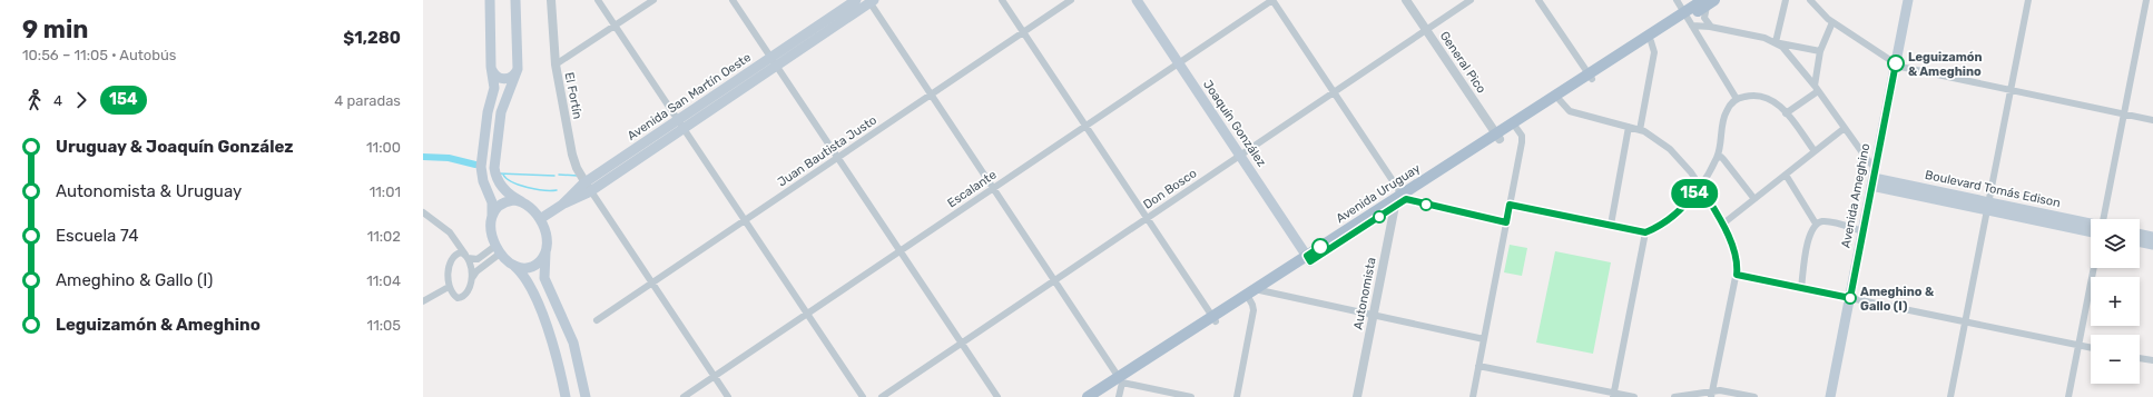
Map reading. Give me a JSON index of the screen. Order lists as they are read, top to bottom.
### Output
{
  "streets": {
    "main road": [
      "Avenida San Martín Oeste",
      "Joaquín González",
      "Boulevard Tomás Edison",
      "Avenida Uruguay",
      "Avenida Ameghino"
    ],
    "street": [
      "General Pico",
      "El Fortín",
      "Juan Bautista Justo",
      "Escalante",
      "Don Bosco",
      "Autonomista"
    ]
  },
  "crossings": [
    ["General Pico", "Don Bosco"],
    ["General Pico", "Avenida Uruguay"],
    ["El Fortín", "Avenida San Martín Oeste"],
    ["Joaquín González", "Escalante"],
    ["Joaquín González", "Don Bosco"],
    ["Joaquín González", "Avenida Uruguay"],
    ["Boulevard Tomás Edison", "Avenida Ameghino"],
    ["Avenida Uruguay", "Autonomista"]
  ],
  "places": ["Leguizamón & Ameghino", "Ameghino & Gallo (I)"],
  "lines": ["bus line 154"],
  "page": {
    "heading": ["9 min", "10:56 – 11:05 · Autobús", "$1,280"],
    "on_map": "154",
    "legs": ["4", "154", "4 paradas"],
    "list": [
      {
        "name": "Uruguay & Joaquín González",
        "value": "11:00"
      },
      {
        "name": "Autonomista & Uruguay",
        "value": "11:01"
      },
      {
        "name": "Escuela 74",
        "value": "11:02"
      },
      {
        "name": "Ameghino & Gallo (I)",
        "value": "11:04"
      },
      {
        "name": "Leguizamón & Ameghino",
        "value": "11:05"
      }
    ],
    "map_buttons": ["+", "−"]
  }
}
